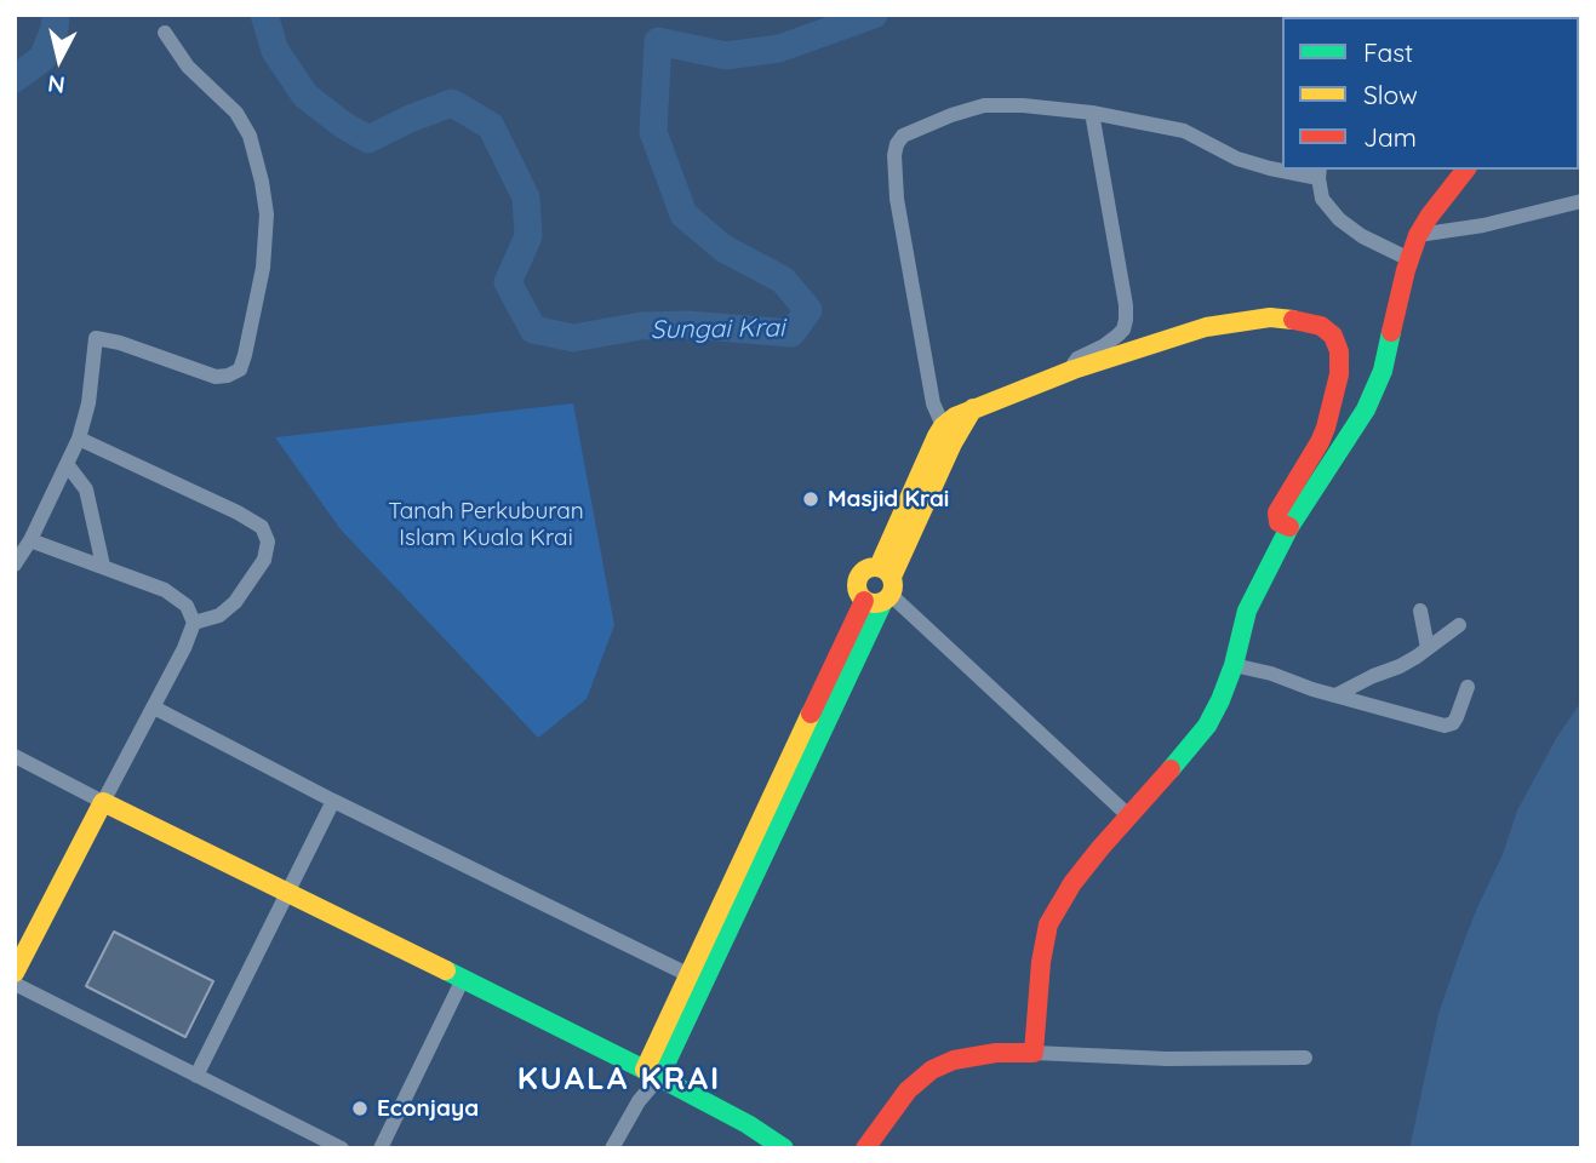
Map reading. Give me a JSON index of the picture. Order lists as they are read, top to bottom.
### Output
{
  "districts": ["KUALA KRAI"],
  "water": ["Sungai Krai"],
  "parks": ["Tanah Perkuburan Islam Kuala Krai"],
  "places": ["Masjid Krai", "Econjaya"],
  "legend": ["Fast", "Slow", "Jam"],
  "north": "bottom"
}
